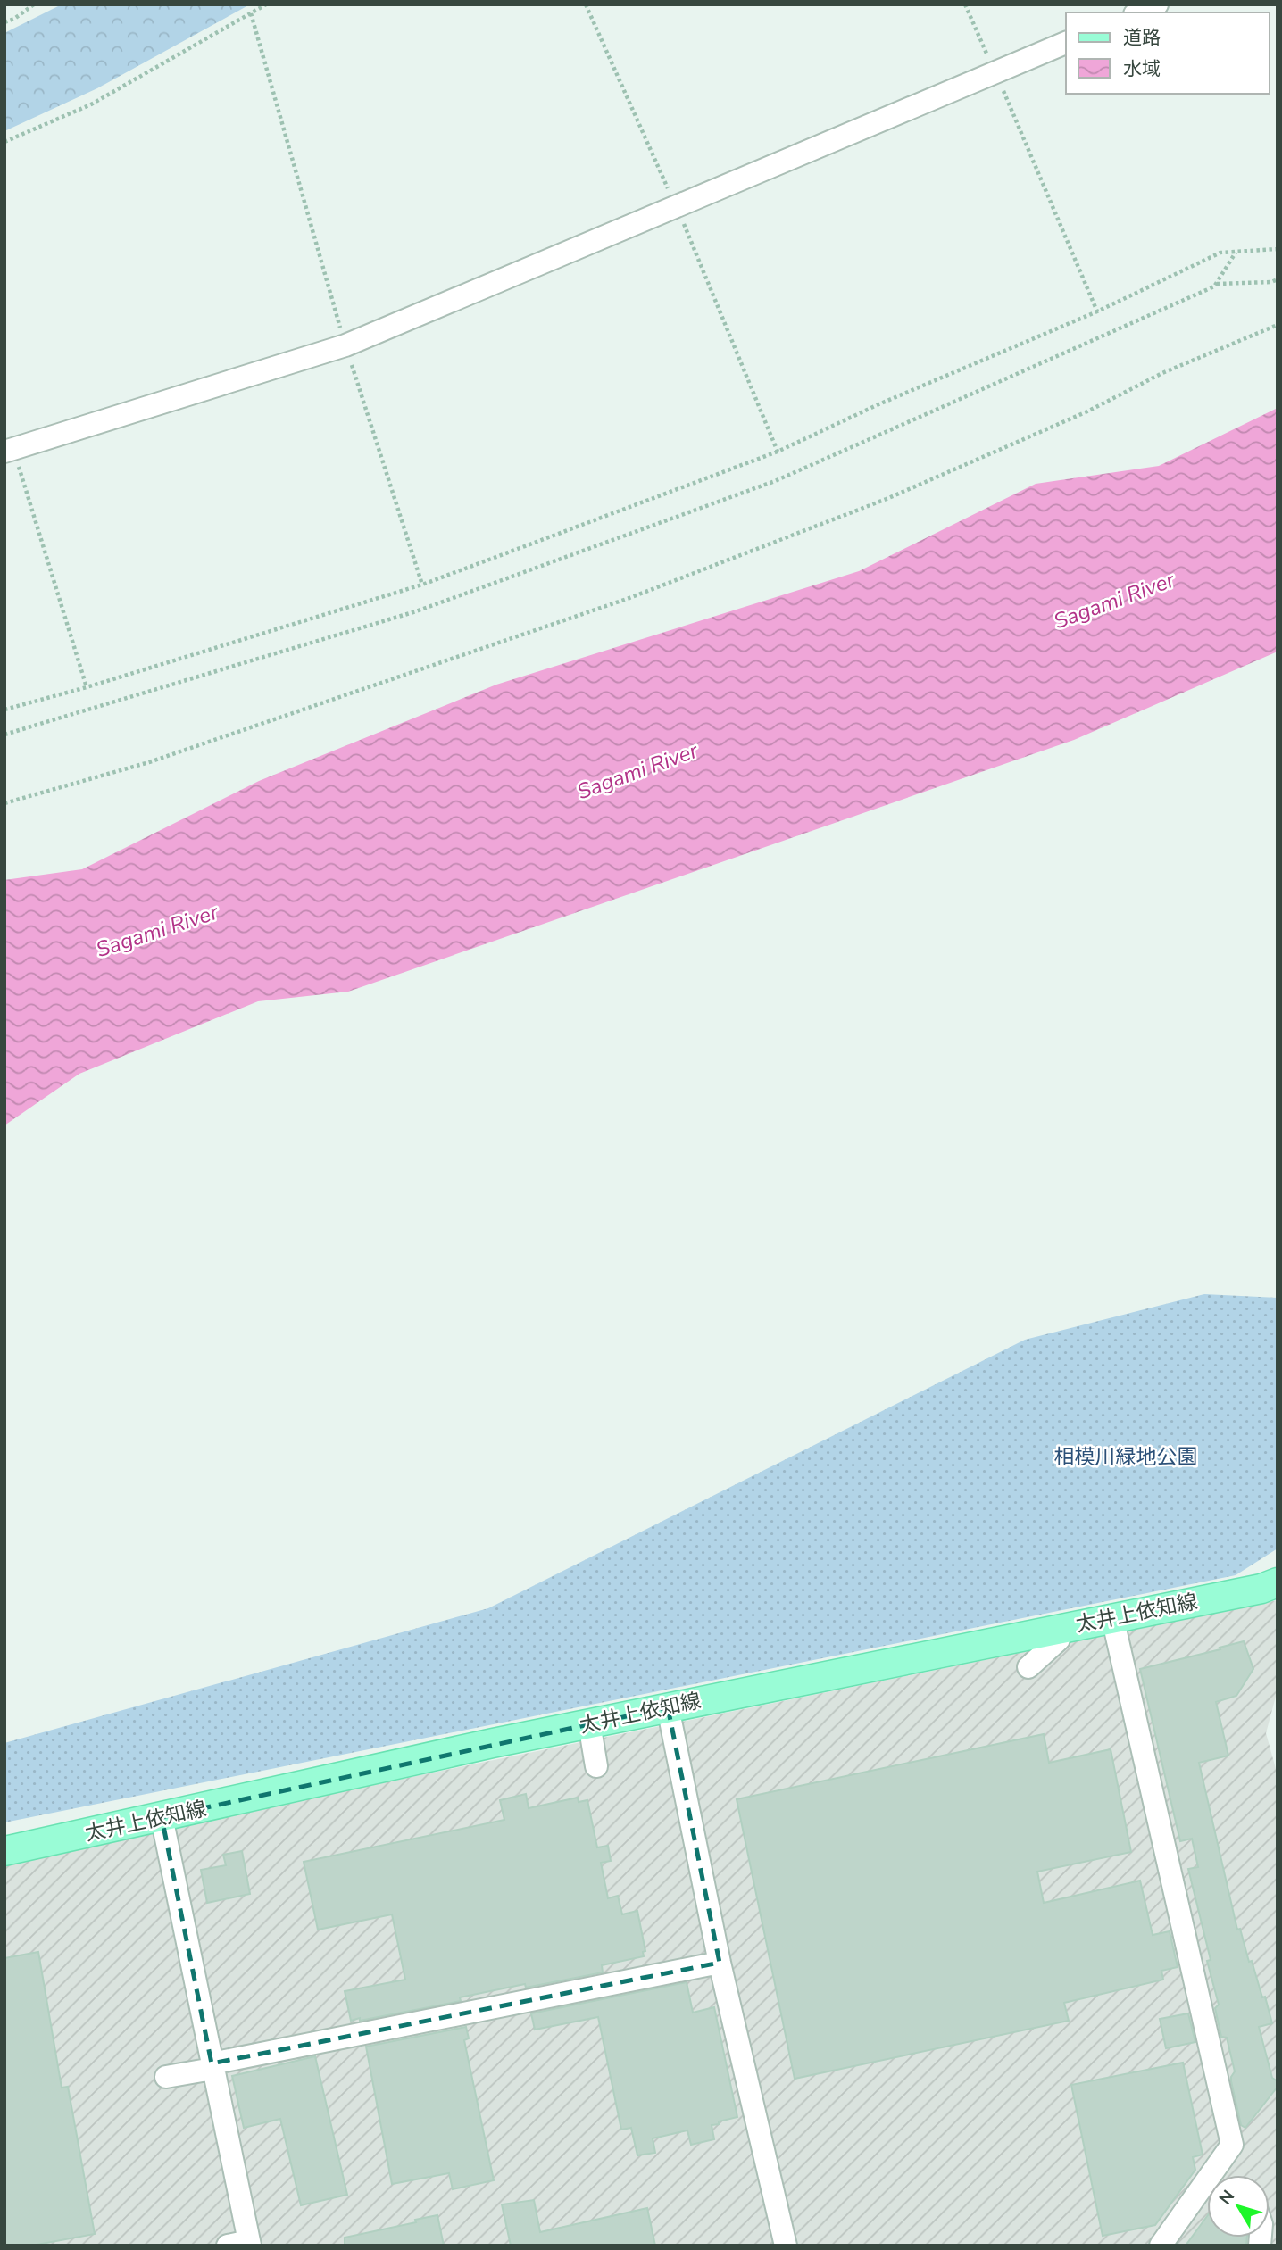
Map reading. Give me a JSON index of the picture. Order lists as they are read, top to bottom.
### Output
{
  "streets": {
    "main road": ["太井上依知線"]
  },
  "water": ["Sagami River"],
  "parks": ["相模川緑地公園"],
  "legend": ["道路", "水域"],
  "north": "top left"
}
